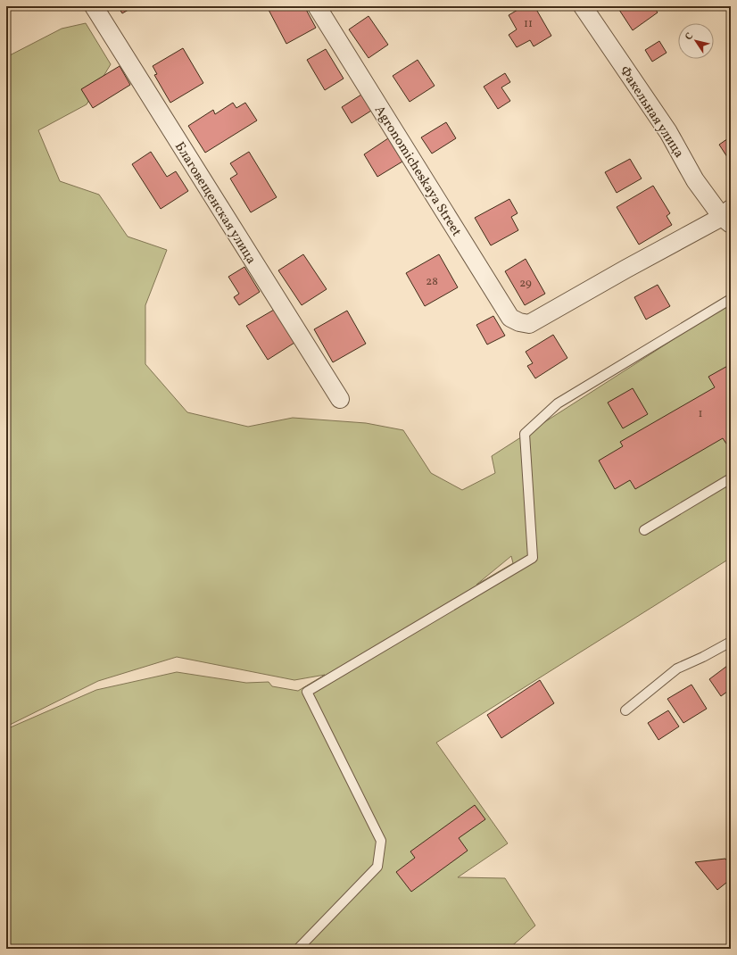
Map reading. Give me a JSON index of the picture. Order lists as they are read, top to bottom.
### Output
{
  "streets": {
    "street": ["Факельная улица", "Agronomicheskaya Street", "Благовещенская улица"]
  },
  "crossings": [
    ["Факельная улица", "Agronomicheskaya Street"]
  ],
  "house_numbers": [
    "11",
    "28",
    "29",
    "1"
  ],
  "north": "top left"
}
